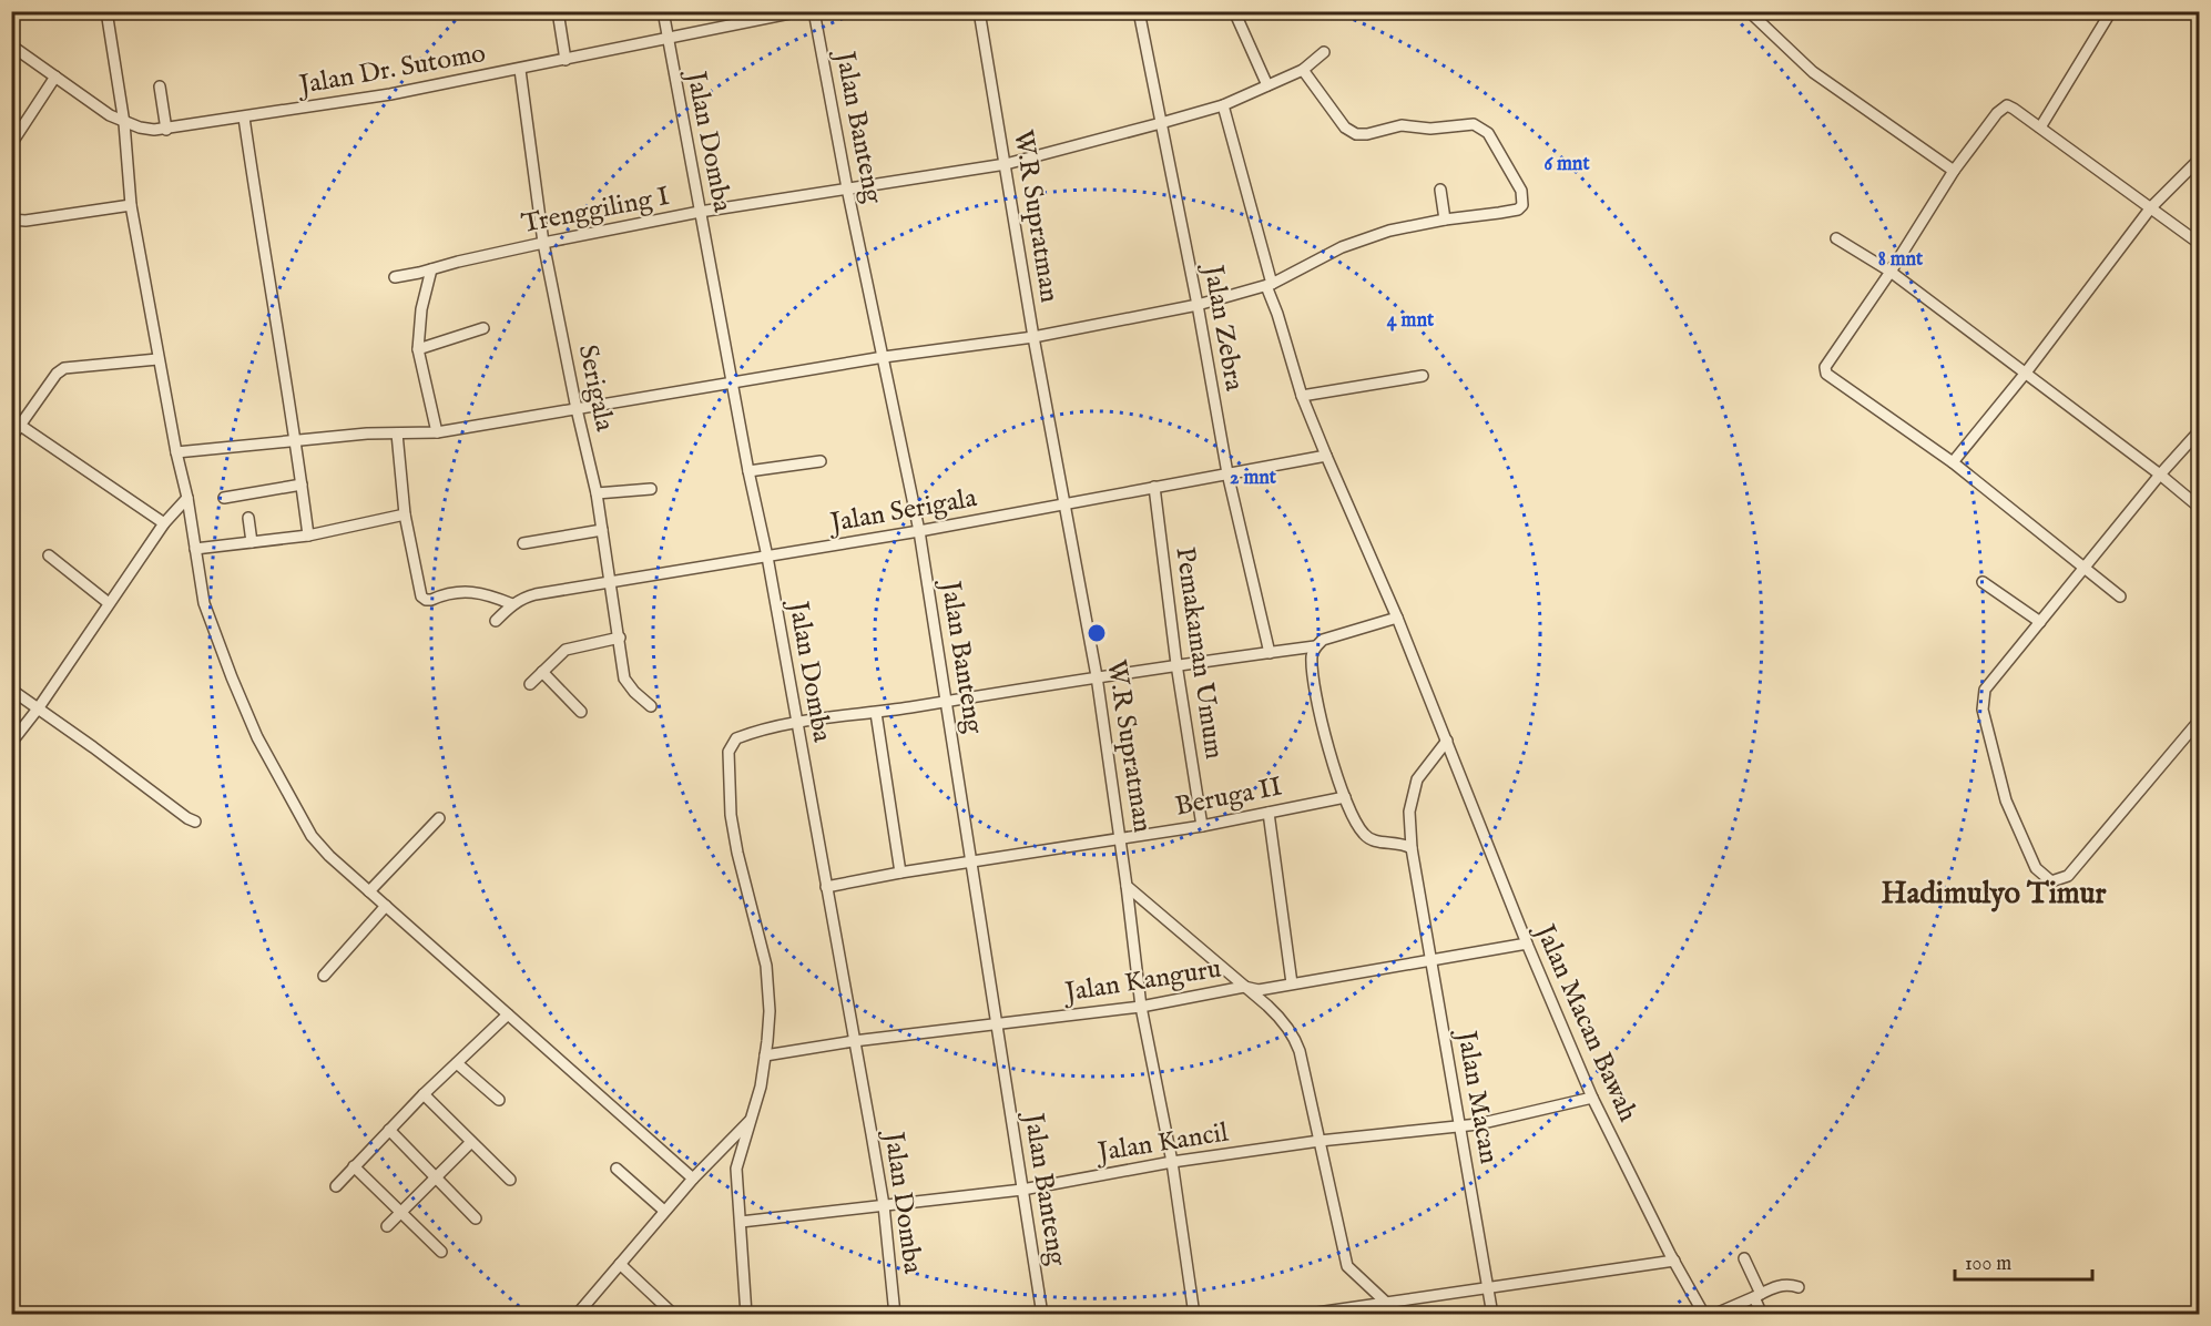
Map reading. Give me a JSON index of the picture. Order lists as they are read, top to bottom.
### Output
{
  "streets": {
    "street": [
      "Jalan Dr. Sutomo",
      "Jalan Banteng",
      "Jalan Domba",
      "Trenggiling I",
      "W.R Supratman",
      "Jalan Zebra",
      "Serigala",
      "Jalan Serigala",
      "Pemakaman Umum",
      "Beruga II",
      "Jalan Kanguru",
      "Jalan Macan Bawah",
      "Jalan Macan",
      "Jalan Kancil"
    ]
  },
  "crossings": [
    ["Jalan Dr. Sutomo", "Jalan Domba"],
    ["Jalan Dr. Sutomo", "Serigala"],
    ["Jalan Banteng", "Trenggiling I"],
    ["Jalan Banteng", "Jalan Serigala"],
    ["Jalan Banteng", "Beruga II"],
    ["Jalan Banteng", "Jalan Kanguru"],
    ["Jalan Banteng", "Jalan Kancil"],
    ["Jalan Domba", "Trenggiling I"],
    ["Jalan Domba", "Jalan Serigala"],
    ["Jalan Domba", "Beruga II"],
    ["Jalan Domba", "Jalan Kanguru"],
    ["Jalan Domba", "Jalan Kancil"],
    ["Trenggiling I", "W.R Supratman"],
    ["Trenggiling I", "Jalan Zebra"],
    ["Trenggiling I", "Serigala"],
    ["Trenggiling I", "Jalan Macan Bawah"],
    ["W.R Supratman", "Jalan Serigala"],
    ["W.R Supratman", "Beruga II"],
    ["W.R Supratman", "Jalan Kanguru"],
    ["W.R Supratman", "Jalan Kancil"],
    ["Jalan Zebra", "Jalan Serigala"],
    ["Serigala", "Jalan Serigala"],
    ["Jalan Serigala", "Pemakaman Umum"],
    ["Jalan Serigala", "Jalan Macan Bawah"],
    ["Pemakaman Umum", "Beruga II"],
    ["Jalan Kanguru", "Jalan Macan Bawah"],
    ["Jalan Kanguru", "Jalan Macan"],
    ["Jalan Macan Bawah", "Jalan Macan"],
    ["Jalan Macan Bawah", "Jalan Kancil"],
    ["Jalan Macan", "Jalan Kancil"]
  ],
  "districts": ["Hadimulyo Timur"],
  "scale_bar": "100 m",
  "rings": [
    "6 mnt",
    "8 mnt",
    "4 mnt",
    "2 mnt"
  ]
}
